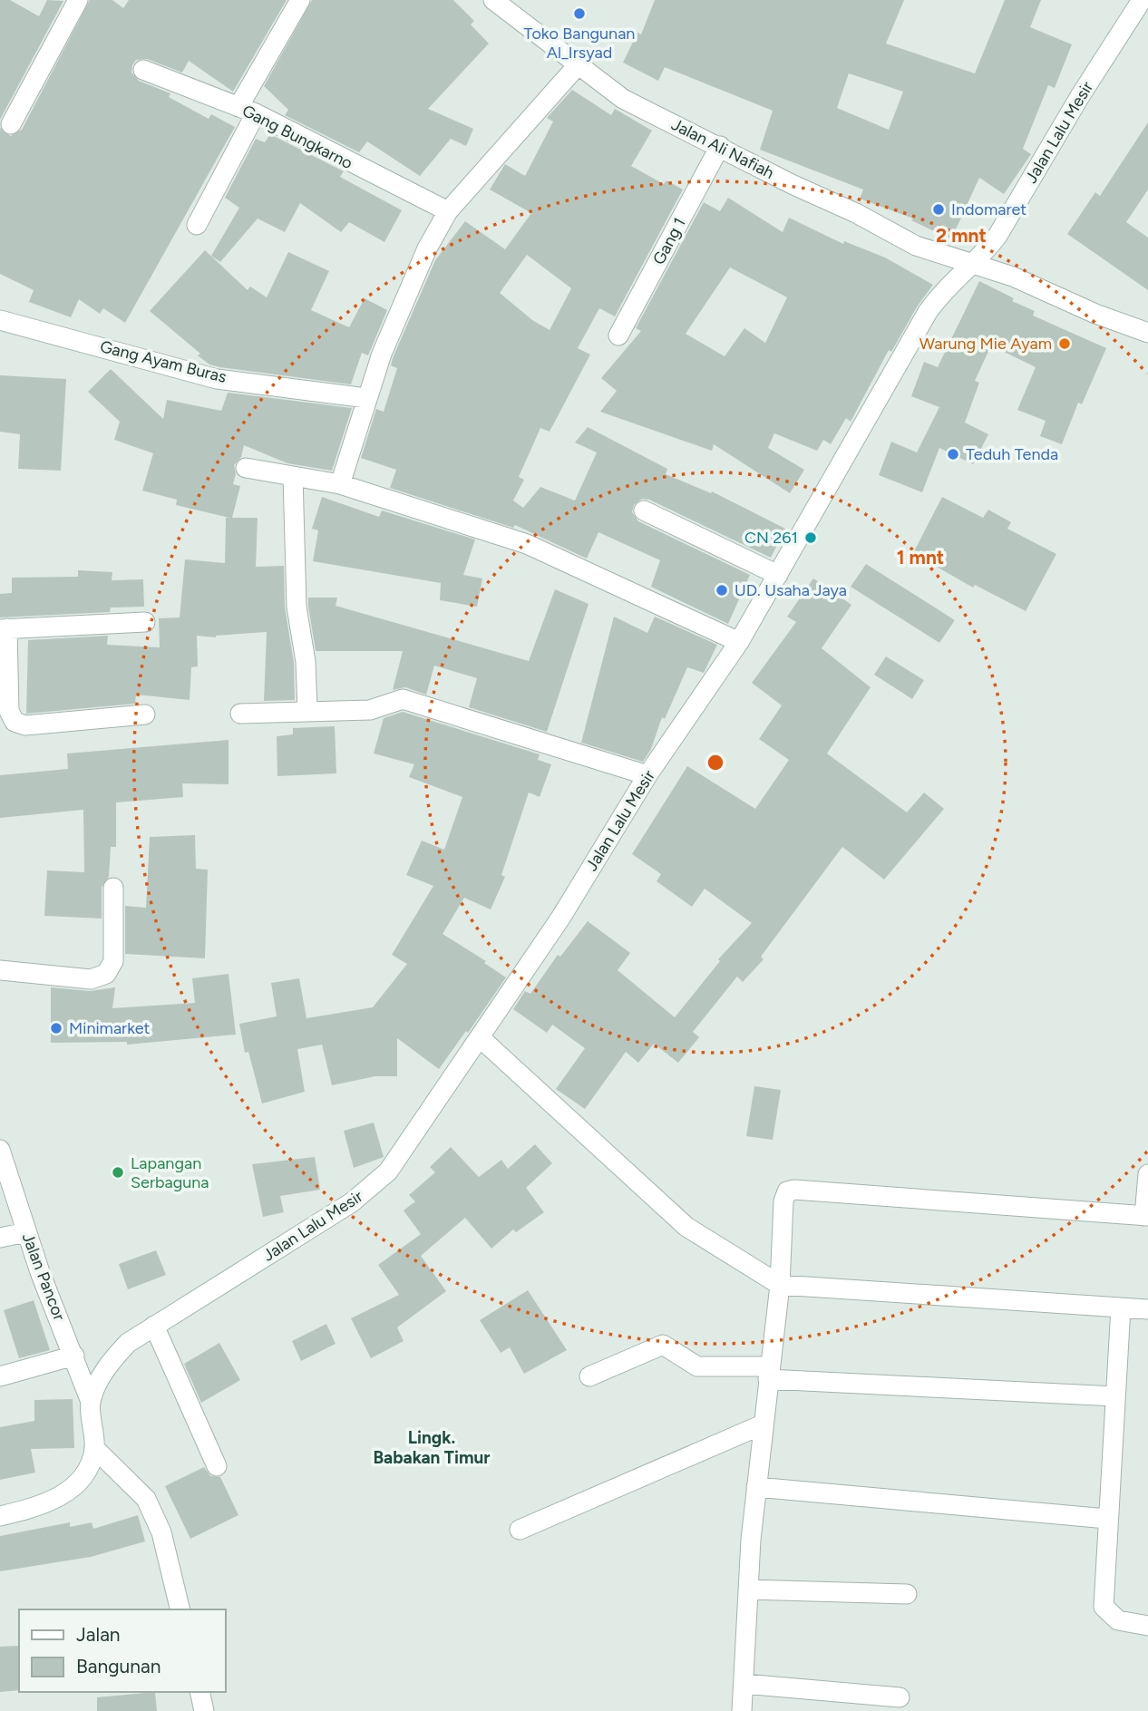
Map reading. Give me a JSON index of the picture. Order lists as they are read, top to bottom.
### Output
{
  "streets": {
    "street": [
      "Jalan Lalu Mesir",
      "Gang Bungkarno",
      "Jalan Ali Nafiah",
      "Gang 1",
      "Gang Ayam Buras",
      "Jalan Pancor"
    ]
  },
  "crossings": [
    ["Jalan Lalu Mesir", "Jalan Ali Nafiah"],
    ["Jalan Lalu Mesir", "Jalan Pancor"],
    ["Jalan Ali Nafiah", "Gang 1"]
  ],
  "districts": ["Lingk. Babakan Timur"],
  "places": [
    "Toko Bangunan Al_Irsyad",
    "Indomaret",
    "Warung Mie Ayam",
    "Teduh Tenda",
    "CN 261",
    "UD. Usaha Jaya",
    "Minimarket",
    "Lapangan Serbaguna"
  ],
  "legend": ["Jalan", "Bangunan"],
  "rings": ["2 mnt", "1 mnt"]
}
